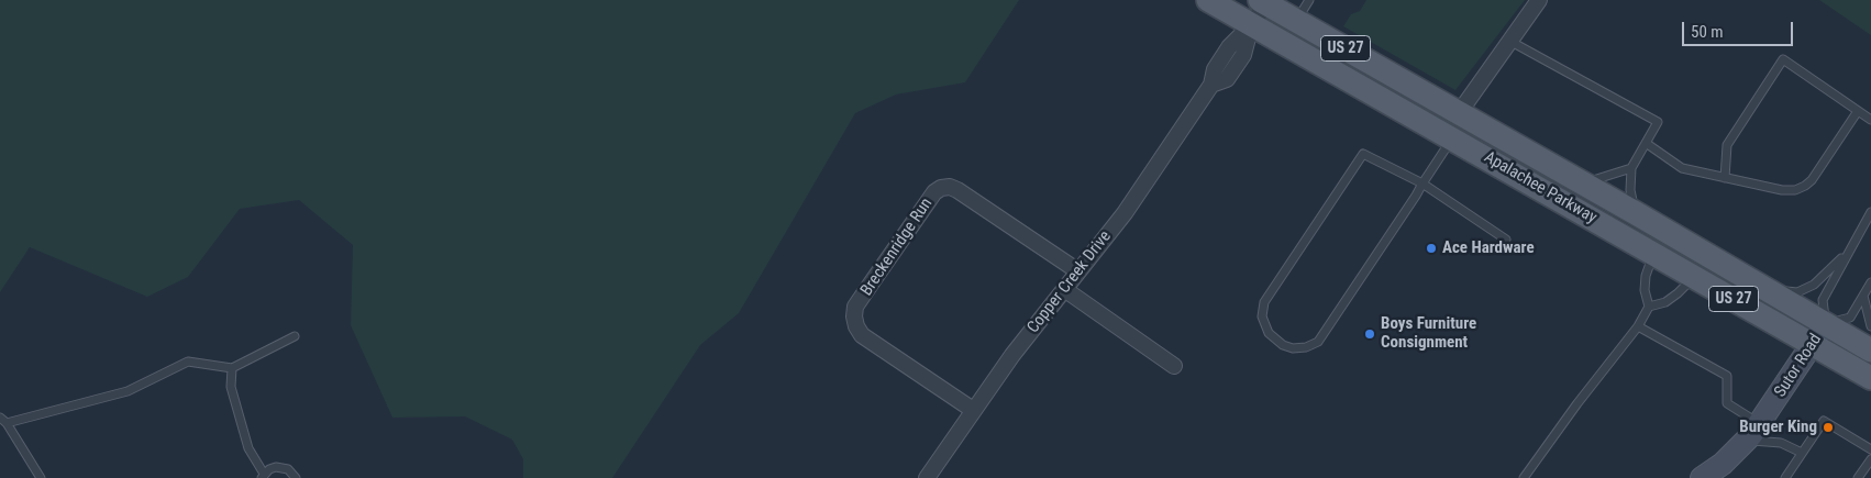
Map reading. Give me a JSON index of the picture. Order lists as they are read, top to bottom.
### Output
{
  "streets": {
    "main road": ["US 27", "Apalachee Parkway"],
    "street": ["Breckenridge Run", "Copper Creek Drive", "Sutor Road"]
  },
  "crossings": [
    ["Apalachee Parkway", "Copper Creek Drive"],
    ["Apalachee Parkway", "Sutor Road"],
    ["Breckenridge Run", "Copper Creek Drive"]
  ],
  "places": ["Ace Hardware", "Boys Furniture Consignment", "Burger King"],
  "scale_bar": "50 m"
}
